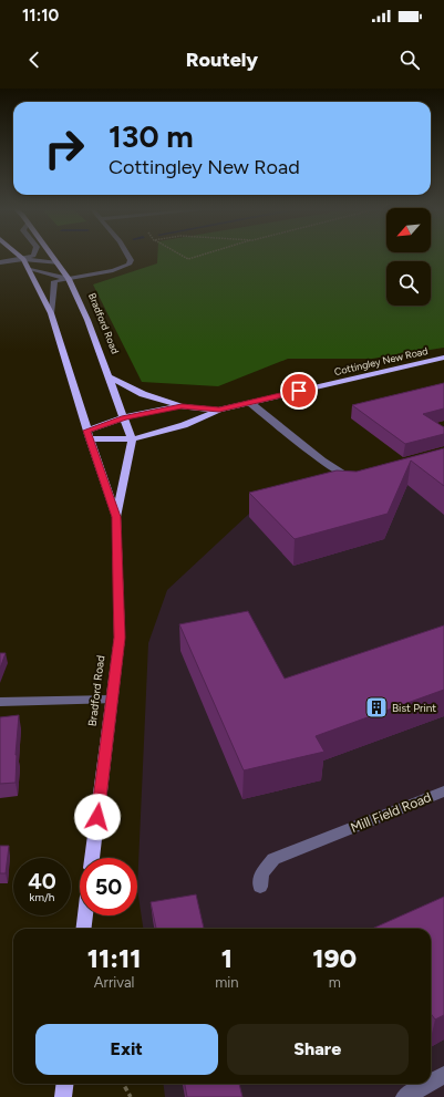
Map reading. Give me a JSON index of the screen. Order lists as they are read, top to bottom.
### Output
{
  "streets": {
    "main road": ["Bradford Road", "Cottingley New Road"],
    "street": ["Mill Field Road"]
  },
  "crossings": [
    ["Bradford Road", "Cottingley New Road"]
  ],
  "places": {
    "building": ["Bist Print"]
  },
  "north": "bottom left",
  "page": {
    "status": "11:10",
    "header": "Routely",
    "turn": ["130 m", "Cottingley New Road"],
    "speed": "40 km/h",
    "limit": "50",
    "eta": [
      "11:11",
      "Arrival",
      "1",
      "min",
      "190",
      "m"
    ],
    "buttons": ["Exit", "Share"]
  }
}
